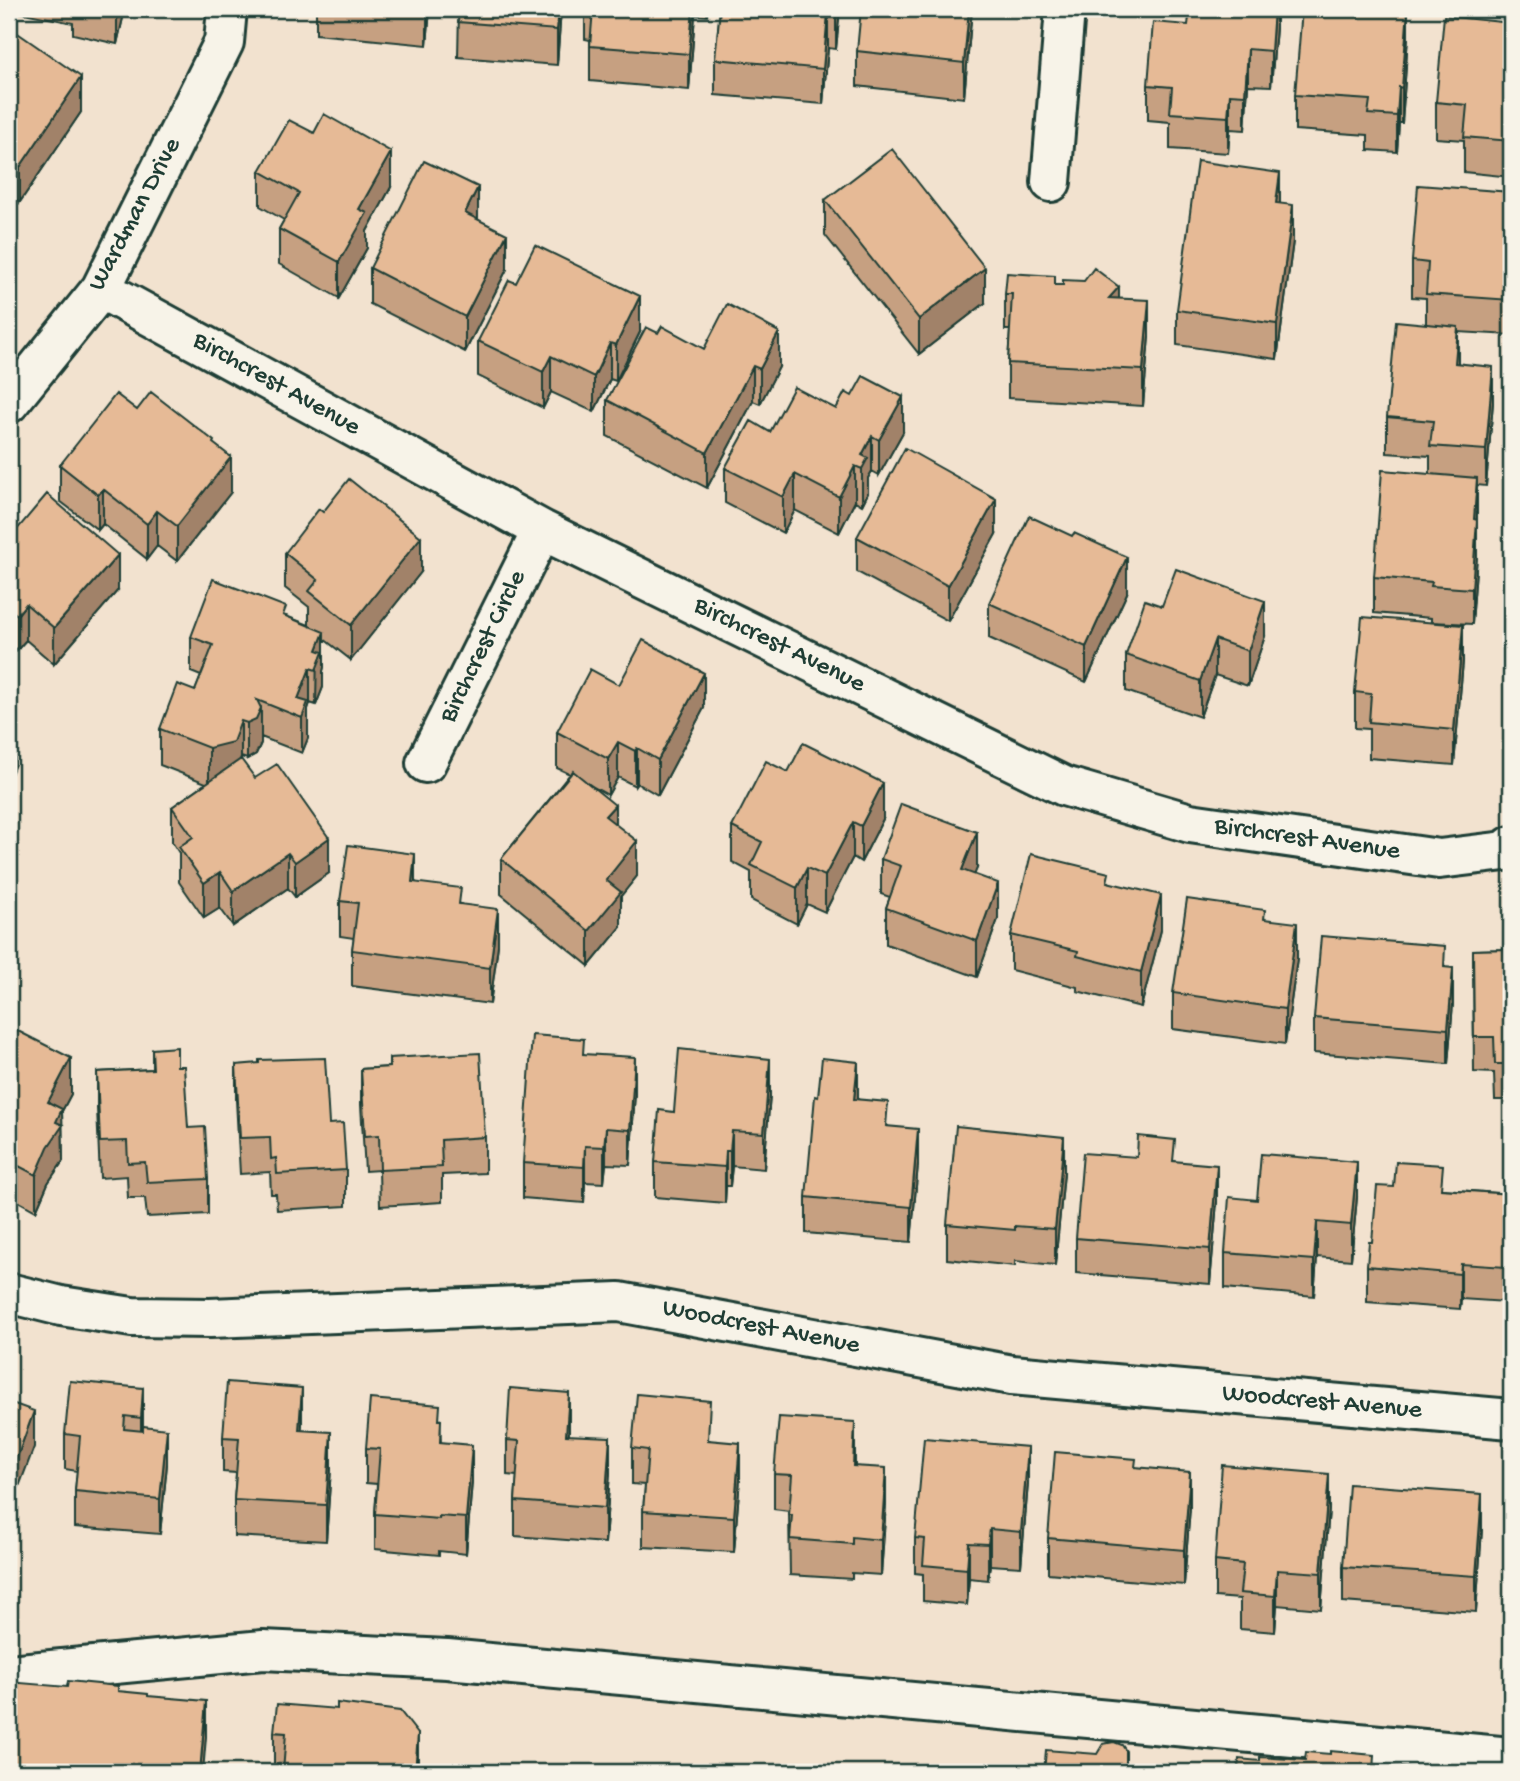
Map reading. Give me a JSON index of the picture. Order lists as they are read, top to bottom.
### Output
{
  "streets": {
    "street": [
      "Wardman Drive",
      "Birchcrest Avenue",
      "Birchcrest Circle",
      "Woodcrest Avenue"
    ]
  },
  "crossings": [
    ["Wardman Drive", "Birchcrest Avenue"],
    ["Birchcrest Avenue", "Birchcrest Circle"]
  ]
}
